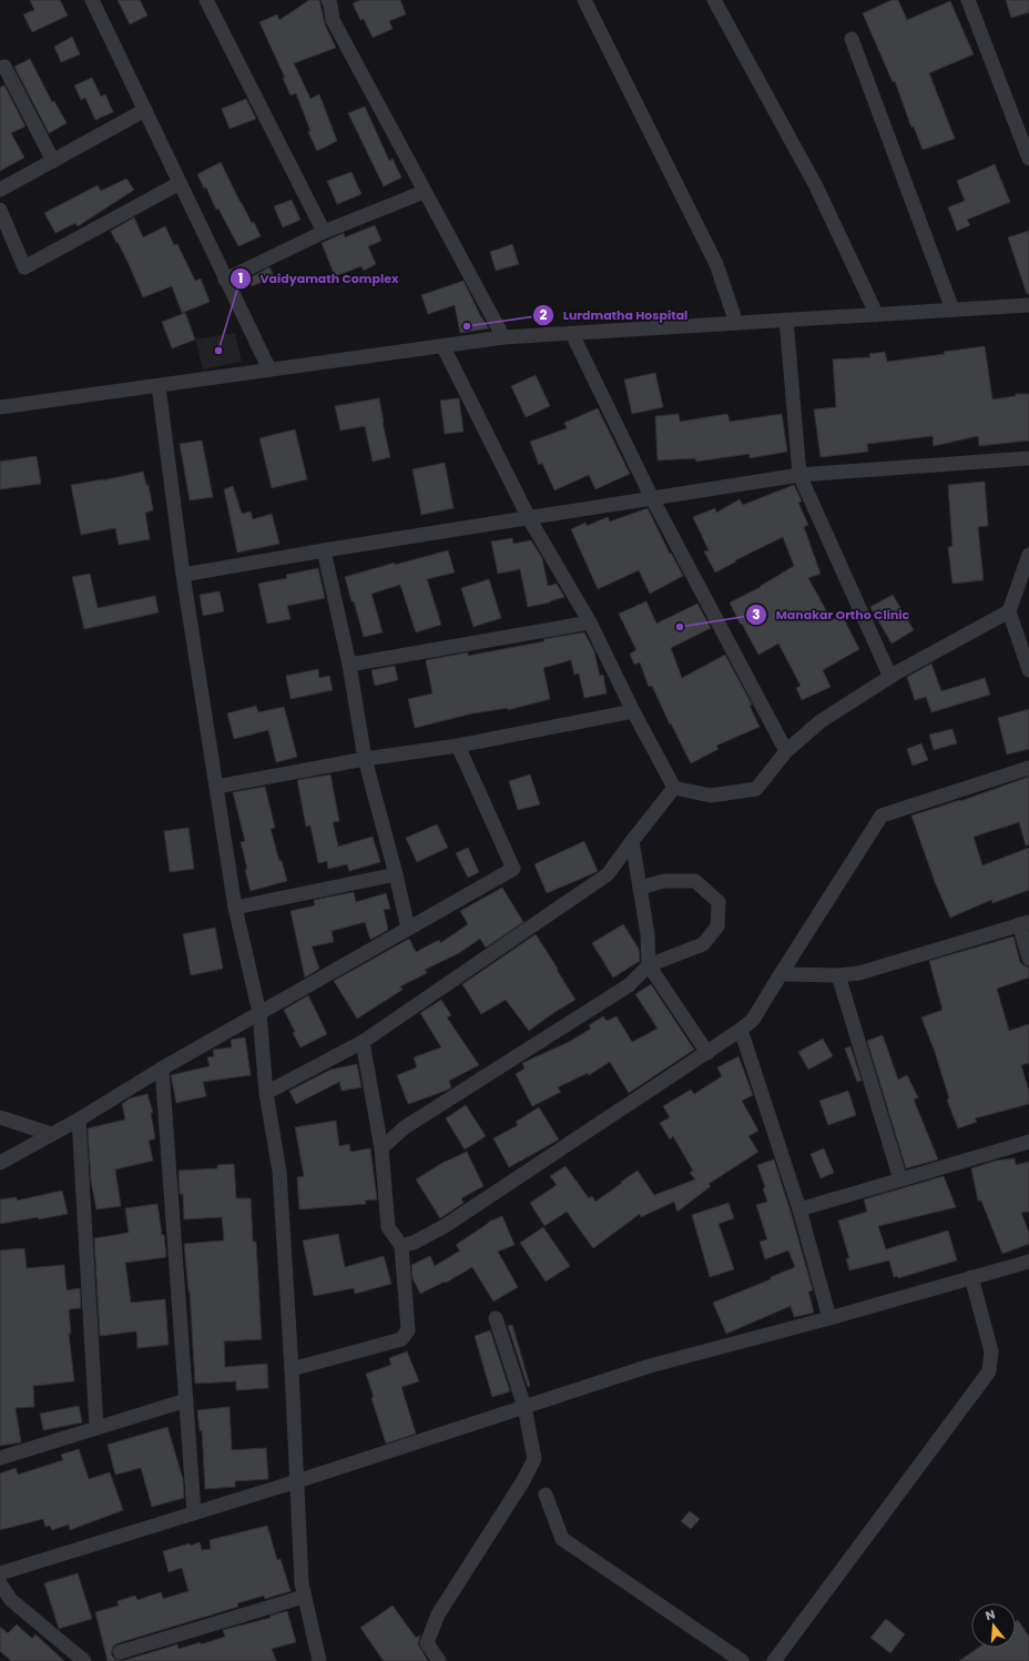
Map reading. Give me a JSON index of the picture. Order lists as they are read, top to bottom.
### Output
{
  "places": ["Lurdmatha Hospital", "Vaidyamath Complex", "Manakar Ortho Clinic"],
  "north": "top"
}
